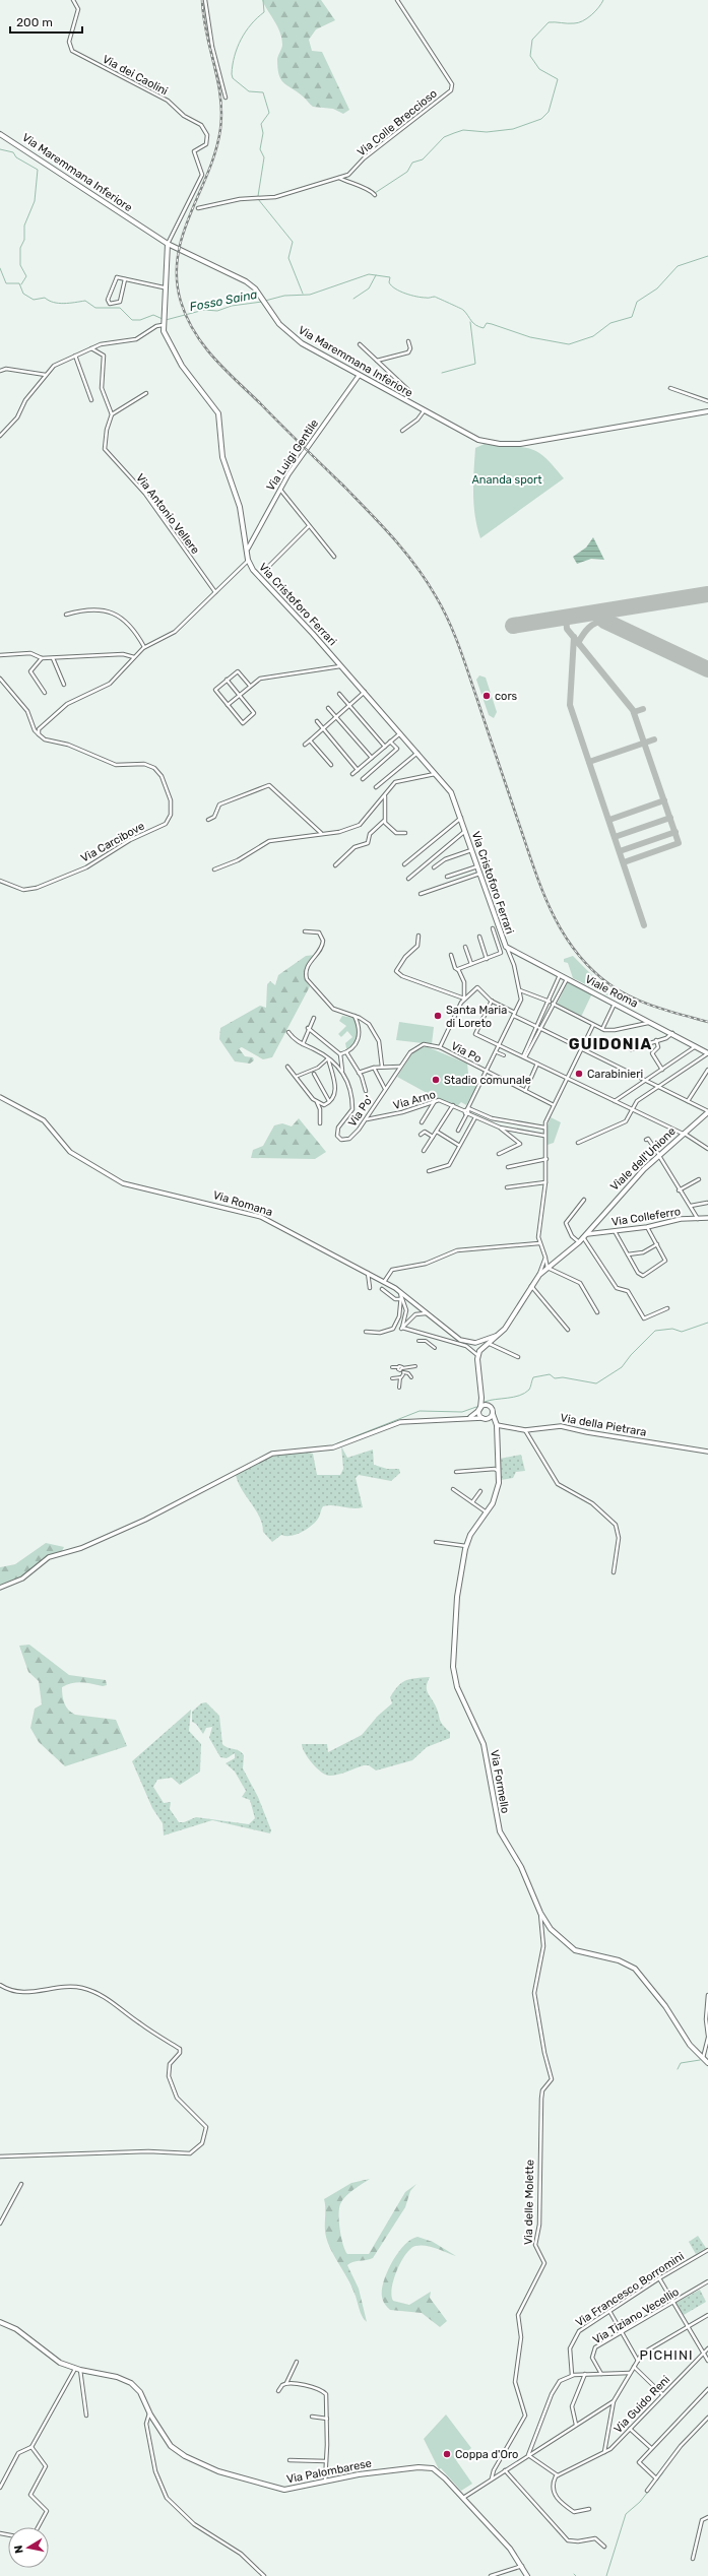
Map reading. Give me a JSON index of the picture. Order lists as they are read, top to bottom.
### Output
{
  "streets": {
    "main road": [
      "Via Maremmana Inferiore",
      "Via Cristoforo Ferrari",
      "Viale Roma",
      "Viale dell'Unione",
      "Via Formello",
      "Via Palombarese"
    ],
    "street": [
      "Via dei Caolini",
      "Via Colle Breccioso",
      "Via Luigi Gentile",
      "Via Antonio Vellere",
      "Via Carcibove",
      "Via Po",
      "Via Arno",
      "Via Po'",
      "Via Romana",
      "Via Colleferro",
      "Via della Pietrara",
      "Via delle Molette",
      "Via Francesco Borromini",
      "Via Tiziano Vecellio",
      "Via Guido Reni"
    ]
  },
  "crossings": [
    ["Via dei Caolini", "Via Maremmana Inferiore"],
    ["Via dei Caolini", "Via Cristoforo Ferrari"],
    ["Via Maremmana Inferiore", "Via Luigi Gentile"],
    ["Via Maremmana Inferiore", "Via Cristoforo Ferrari"],
    ["Via Luigi Gentile", "Via Cristoforo Ferrari"],
    ["Via Cristoforo Ferrari", "Viale Roma"],
    ["Via Po", "Via Po'"],
    ["Via Arno", "Via Po'"],
    ["Viale dell'Unione", "Via Colleferro"],
    ["Via della Pietrara", "Via Formello"],
    ["Via Formello", "Via delle Molette"]
  ],
  "districts": ["GUIDONIA", "PICHINI"],
  "water": ["Fosso Saina"],
  "parks": ["Ananda sport"],
  "places": [
    "cors",
    "Santa Maria di Loreto",
    "Carabinieri",
    "Stadio comunale",
    "Coppa d'Oro"
  ],
  "scale_bar": "200 m",
  "north": "left"
}
